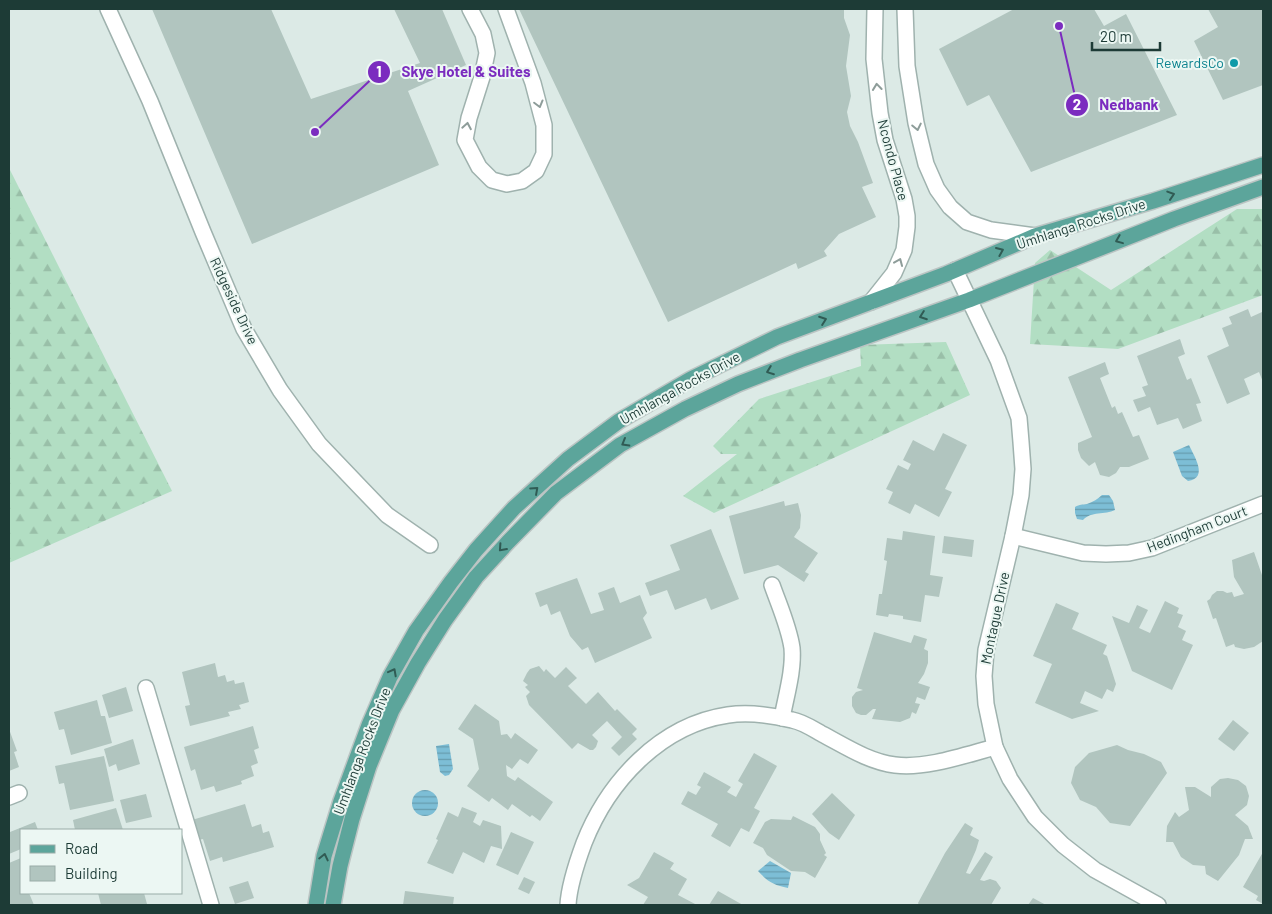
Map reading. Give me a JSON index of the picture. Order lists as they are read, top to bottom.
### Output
{
  "streets": {
    "main road": ["Umhlanga Rocks Drive"],
    "street": [
      "Ncondo Place",
      "Ridgeside Drive",
      "Hedingham Court",
      "Montague Drive"
    ]
  },
  "crossings": [
    ["Ncondo Place", "Umhlanga Rocks Drive"],
    ["Umhlanga Rocks Drive", "Montague Drive"],
    ["Hedingham Court", "Montague Drive"]
  ],
  "one_way": ["Ncondo Place"],
  "places": ["Nedbank", "RewardsCo", "Skye Hotel & Suites"],
  "legend": ["Road", "Building"],
  "scale_bar": "20 m"
}
